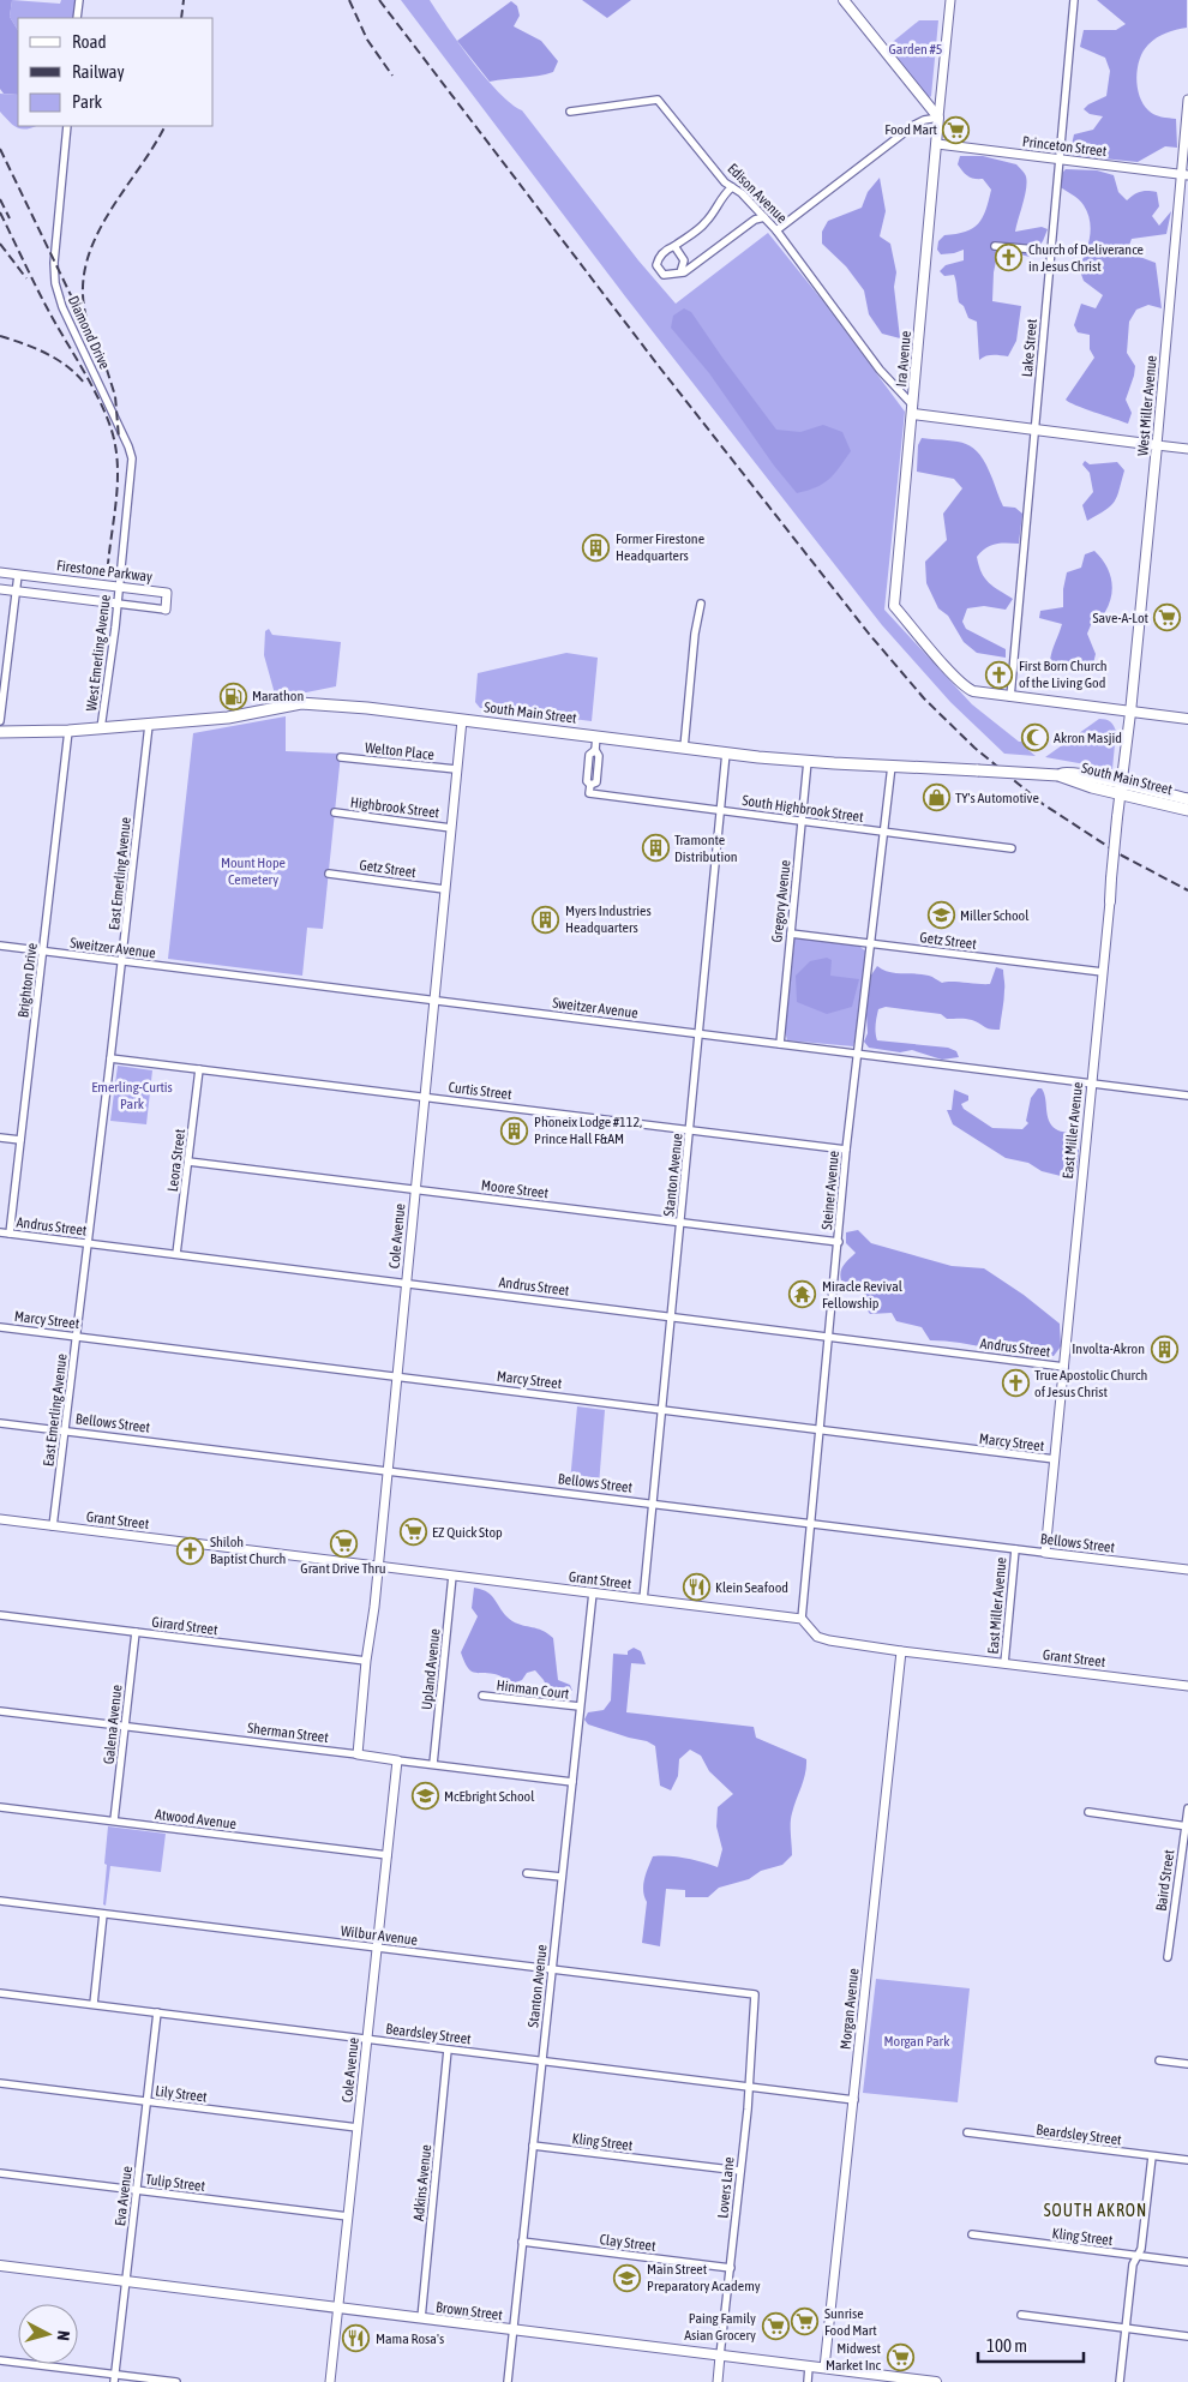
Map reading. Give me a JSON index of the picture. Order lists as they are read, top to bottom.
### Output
{
  "streets": {
    "main road": [
      "Ira Avenue",
      "West Miller Avenue",
      "South Main Street",
      "East Miller Avenue",
      "Brown Street"
    ],
    "street": [
      "Princeton Street",
      "Edison Avenue",
      "Diamond Drive",
      "Lake Street",
      "Firestone Parkway",
      "West Emerling Avenue",
      "Welton Place",
      "Highbrook Street",
      "South Highbrook Street",
      "Getz Street",
      "East Emerling Avenue",
      "Gregory Avenue",
      "Sweitzer Avenue",
      "Brighton Drive",
      "Curtis Street",
      "Leora Street",
      "Stanton Avenue",
      "Moore Street",
      "Steiner Avenue",
      "Andrus Street",
      "Cole Avenue",
      "Marcy Street",
      "Bellows Street",
      "Grant Street",
      "Girard Street",
      "Upland Avenue",
      "Hinman Court",
      "Galena Avenue",
      "Sherman Street",
      "Atwood Avenue",
      "Baird Street",
      "Wilbur Avenue",
      "Morgan Avenue",
      "Beardsley Street",
      "Lily Street",
      "Kling Street",
      "Tulip Street",
      "Adkins Avenue",
      "Lovers Lane",
      "Eva Avenue",
      "Clay Street"
    ]
  },
  "crossings": [
    ["Princeton Street", "Lake Street"],
    ["Princeton Street", "Ira Avenue"],
    ["Princeton Street", "West Miller Avenue"],
    ["Edison Avenue", "Ira Avenue"],
    ["Diamond Drive", "West Emerling Avenue"],
    ["Lake Street", "Ira Avenue"],
    ["West Miller Avenue", "East Miller Avenue"],
    ["Firestone Parkway", "West Emerling Avenue"],
    ["West Emerling Avenue", "South Main Street"],
    ["South Main Street", "South Highbrook Street"],
    ["South Main Street", "East Emerling Avenue"],
    ["South Main Street", "Gregory Avenue"],
    ["South Main Street", "Brighton Drive"],
    ["South Main Street", "East Miller Avenue"],
    ["South Main Street", "Stanton Avenue"],
    ["South Main Street", "Steiner Avenue"],
    ["South Main Street", "Cole Avenue"],
    ["Welton Place", "Cole Avenue"],
    ["Highbrook Street", "Cole Avenue"],
    ["South Highbrook Street", "Gregory Avenue"],
    ["South Highbrook Street", "Stanton Avenue"],
    ["South Highbrook Street", "Steiner Avenue"],
    ["Getz Street", "Gregory Avenue"],
    ["Getz Street", "East Miller Avenue"],
    ["Getz Street", "Steiner Avenue"],
    ["Getz Street", "Cole Avenue"],
    ["East Emerling Avenue", "Sweitzer Avenue"],
    ["East Emerling Avenue", "Curtis Street"],
    ["East Emerling Avenue", "Andrus Street"],
    ["East Emerling Avenue", "Marcy Street"],
    ["East Emerling Avenue", "Bellows Street"],
    ["East Emerling Avenue", "Grant Street"],
    ["Gregory Avenue", "Sweitzer Avenue"],
    ["Sweitzer Avenue", "Brighton Drive"],
    ["Sweitzer Avenue", "East Miller Avenue"],
    ["Sweitzer Avenue", "Stanton Avenue"],
    ["Sweitzer Avenue", "Steiner Avenue"],
    ["Sweitzer Avenue", "Cole Avenue"],
    ["Brighton Drive", "Andrus Street"],
    ["Curtis Street", "Leora Street"],
    ["Curtis Street", "Stanton Avenue"],
    ["Curtis Street", "Steiner Avenue"],
    ["Curtis Street", "Cole Avenue"],
    ["East Miller Avenue", "Andrus Street"],
    ["East Miller Avenue", "Marcy Street"],
    ["East Miller Avenue", "Bellows Street"],
    ["East Miller Avenue", "Grant Street"],
    ["Leora Street", "Moore Street"],
    ["Leora Street", "Andrus Street"],
    ["Stanton Avenue", "Moore Street"],
    ["Stanton Avenue", "Andrus Street"],
    ["Stanton Avenue", "Marcy Street"],
    ["Stanton Avenue", "Bellows Street"],
    ["Stanton Avenue", "Grant Street"],
    ["Stanton Avenue", "Hinman Court"],
    ["Stanton Avenue", "Sherman Street"],
    ["Stanton Avenue", "Wilbur Avenue"],
    ["Stanton Avenue", "Beardsley Street"],
    ["Stanton Avenue", "Kling Street"],
    ["Stanton Avenue", "Clay Street"],
    ["Stanton Avenue", "Brown Street"],
    ["Moore Street", "Steiner Avenue"],
    ["Moore Street", "Cole Avenue"],
    ["Steiner Avenue", "Andrus Street"],
    ["Steiner Avenue", "Marcy Street"],
    ["Steiner Avenue", "Bellows Street"],
    ["Steiner Avenue", "Grant Street"],
    ["Andrus Street", "Cole Avenue"],
    ["Cole Avenue", "Marcy Street"],
    ["Cole Avenue", "Bellows Street"],
    ["Cole Avenue", "Grant Street"],
    ["Cole Avenue", "Girard Street"],
    ["Cole Avenue", "Sherman Street"],
    ["Cole Avenue", "Atwood Avenue"],
    ["Cole Avenue", "Wilbur Avenue"],
    ["Cole Avenue", "Beardsley Street"],
    ["Cole Avenue", "Lily Street"],
    ["Cole Avenue", "Tulip Street"],
    ["Cole Avenue", "Brown Street"],
    ["Grant Street", "Upland Avenue"],
    ["Grant Street", "Morgan Avenue"],
    ["Girard Street", "Galena Avenue"],
    ["Upland Avenue", "Sherman Street"],
    ["Galena Avenue", "Sherman Street"],
    ["Galena Avenue", "Atwood Avenue"],
    ["Wilbur Avenue", "Lovers Lane"],
    ["Morgan Avenue", "Beardsley Street"],
    ["Morgan Avenue", "Brown Street"],
    ["Beardsley Street", "Adkins Avenue"],
    ["Beardsley Street", "Lovers Lane"],
    ["Beardsley Street", "Eva Avenue"],
    ["Lily Street", "Eva Avenue"],
    ["Kling Street", "Lovers Lane"],
    ["Tulip Street", "Eva Avenue"],
    ["Adkins Avenue", "Brown Street"],
    ["Lovers Lane", "Clay Street"],
    ["Lovers Lane", "Brown Street"],
    ["Eva Avenue", "Brown Street"]
  ],
  "districts": ["SOUTH AKRON"],
  "parks": [
    "Garden #5",
    "Mount Hope Cemetery",
    "Emerling-Curtis Park",
    "Morgan Park"
  ],
  "places": {
    "supermarket": [
      "Food Mart",
      "Save-A-Lot",
      "EZ Quick Stop",
      "Grant Drive Thru",
      "Sunrise Food Mart",
      "Paing Family Asian Grocery",
      "Midwest Market Inc"
    ],
    "church": [
      "Church of Deliverance in Jesus Christ",
      "First Born Church of the Living God",
      "True Apostolic Church of Jesus Christ",
      "Shiloh Baptist Church"
    ],
    "building": [
      "Former Firestone Headquarters",
      "Tramonte Distribution",
      "Myers Industries Headquarters",
      "Phoneix Lodge #112, Prince Hall F&AM",
      "Involta-Akron"
    ],
    "fuel station": ["Marathon"],
    "mosque": ["Akron Masjid"],
    "shop": ["TY's Automotive"],
    "school or university": ["Miller School", "McEbright School", "Main Street Preparatory Academy"],
    "temple": ["Miracle Revival Fellowship"],
    "restaurant": ["Klein Seafood", "Mama Rosa's"]
  },
  "legend": ["Road", "Railway", "Park"],
  "scale_bar": "100 m",
  "north": "right"
}
